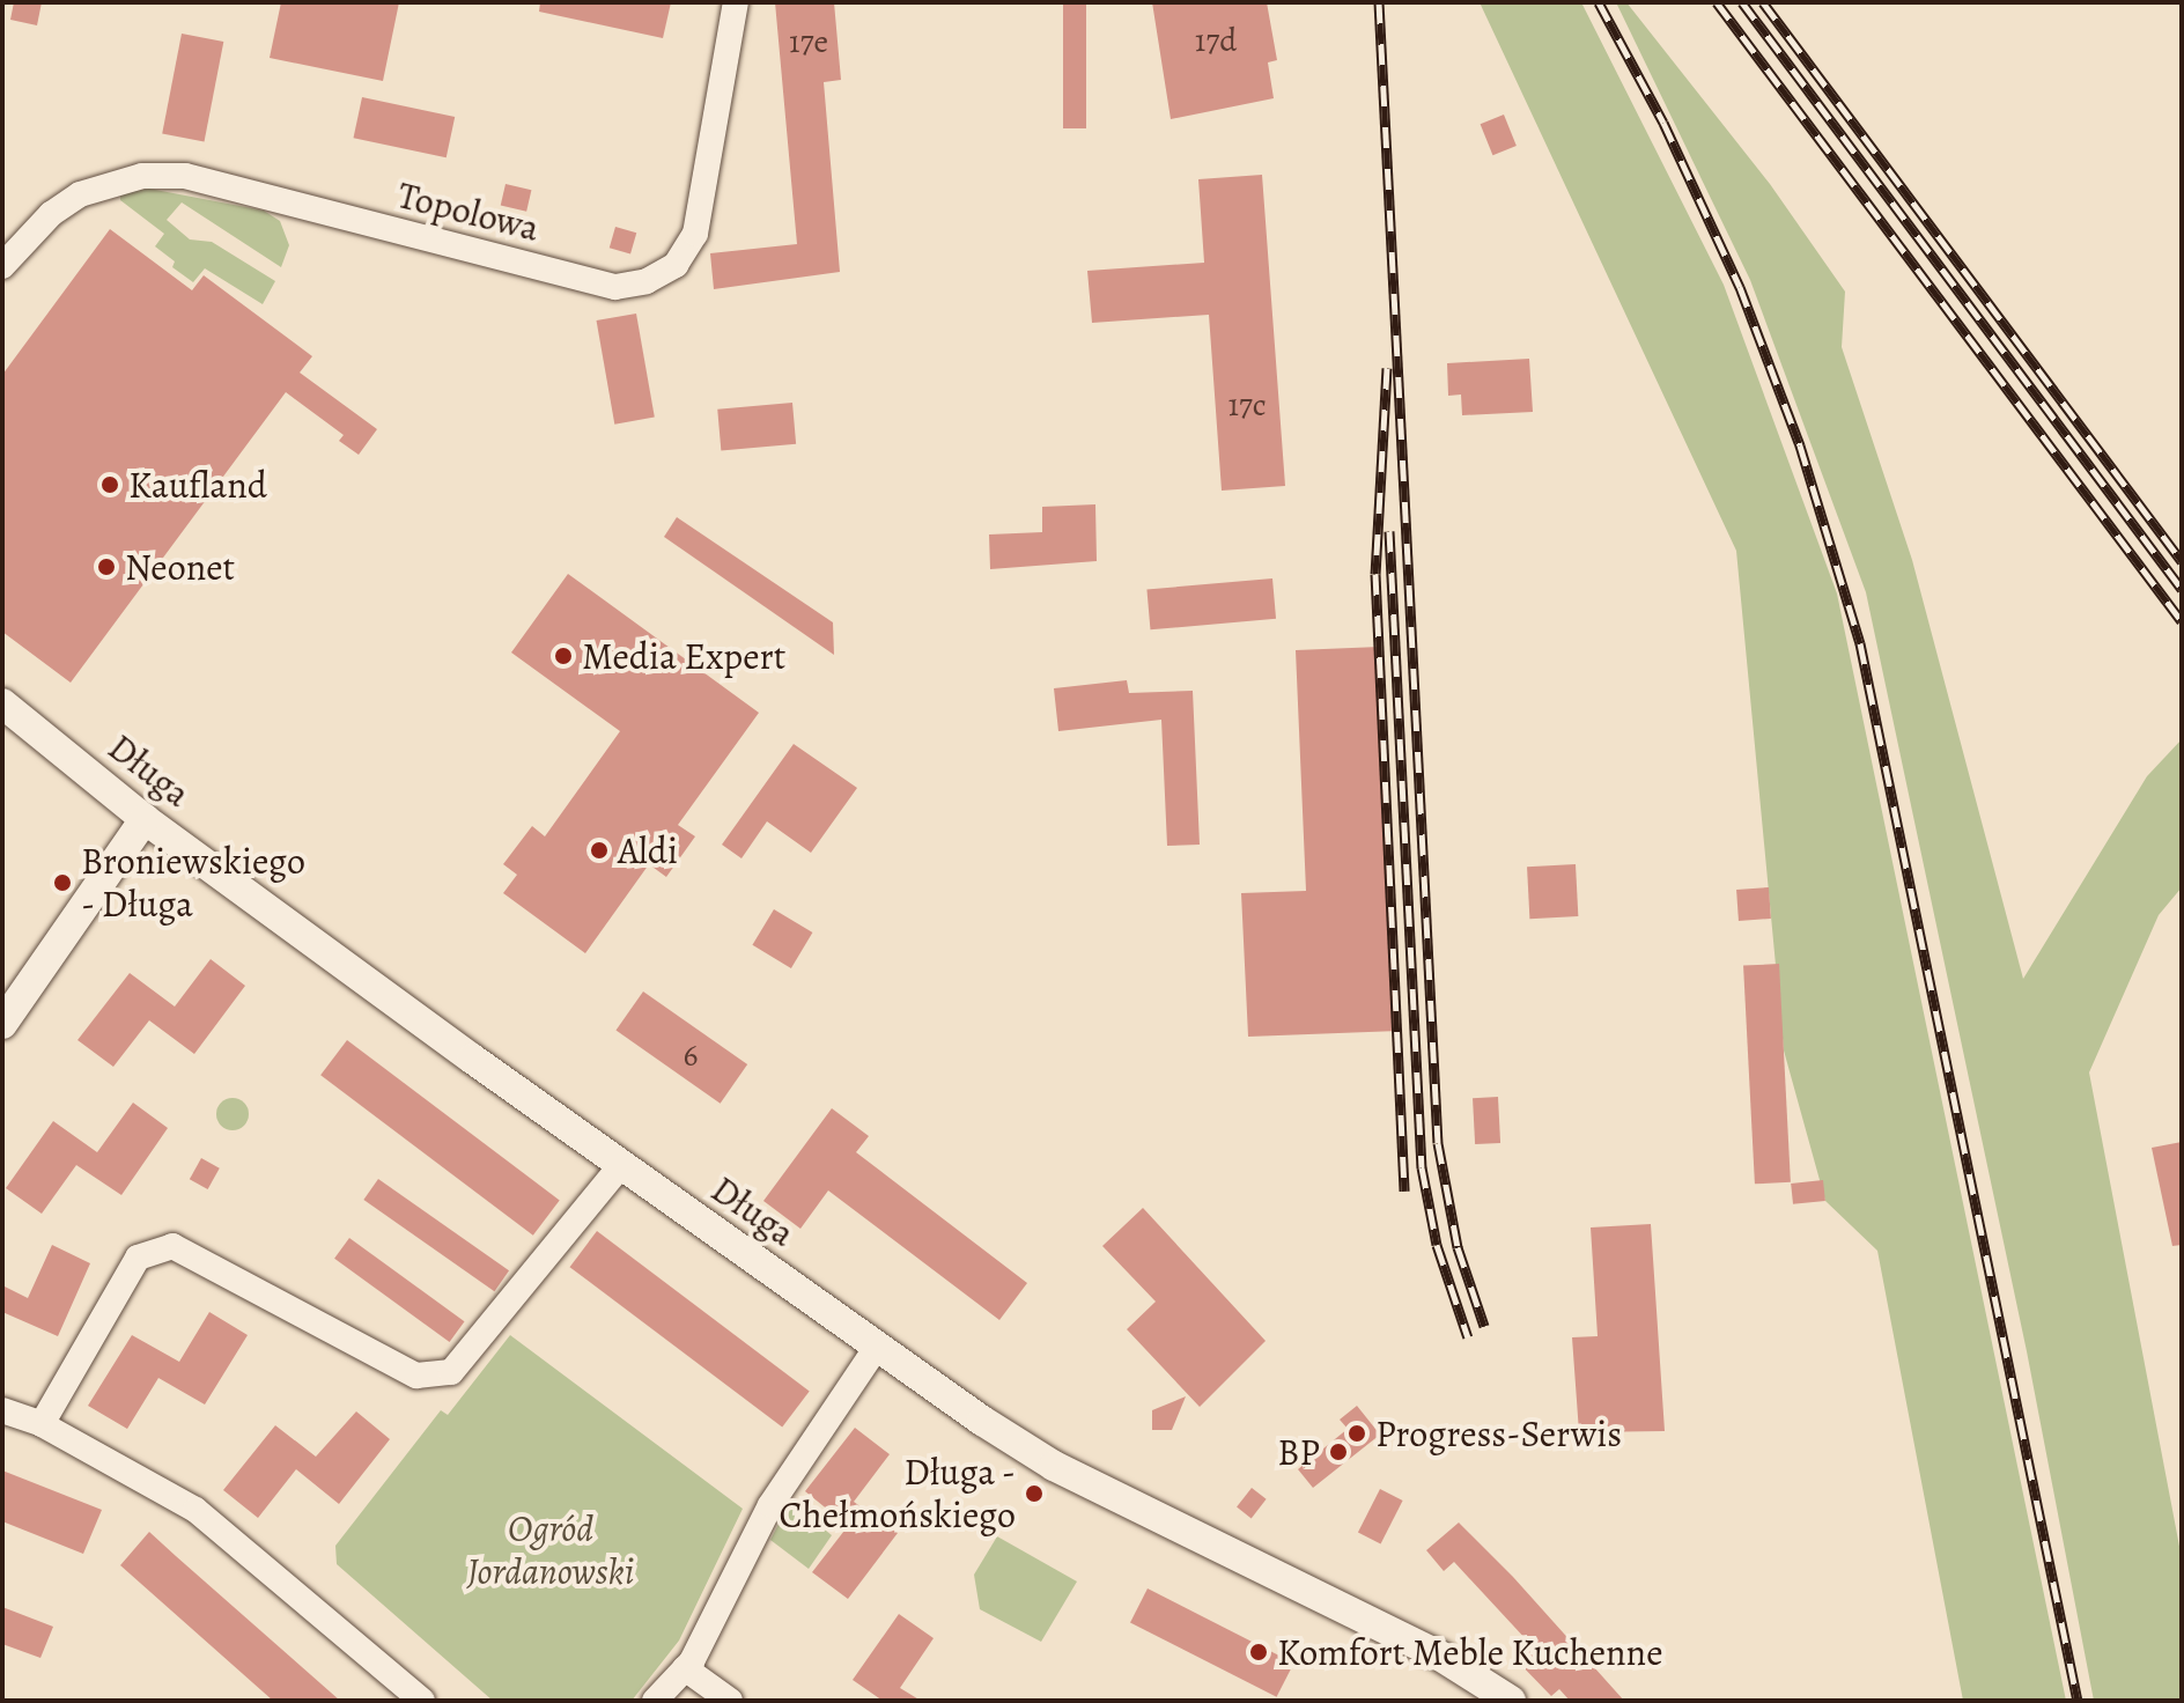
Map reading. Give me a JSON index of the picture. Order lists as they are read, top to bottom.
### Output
{
  "streets": {
    "street": ["Topolowa", "Długa"]
  },
  "parks": ["Ogród Jordanowski"],
  "places": [
    "Kaufland",
    "Neonet",
    "Media Expert",
    "Aldi",
    "Broniewskiego - Długa",
    "Progress-Serwis",
    "BP",
    "Długa - Chełmońskiego",
    "Komfort Meble Kuchenne"
  ],
  "house_numbers": [
    "17d",
    "17e",
    "17c",
    "6"
  ]
}
